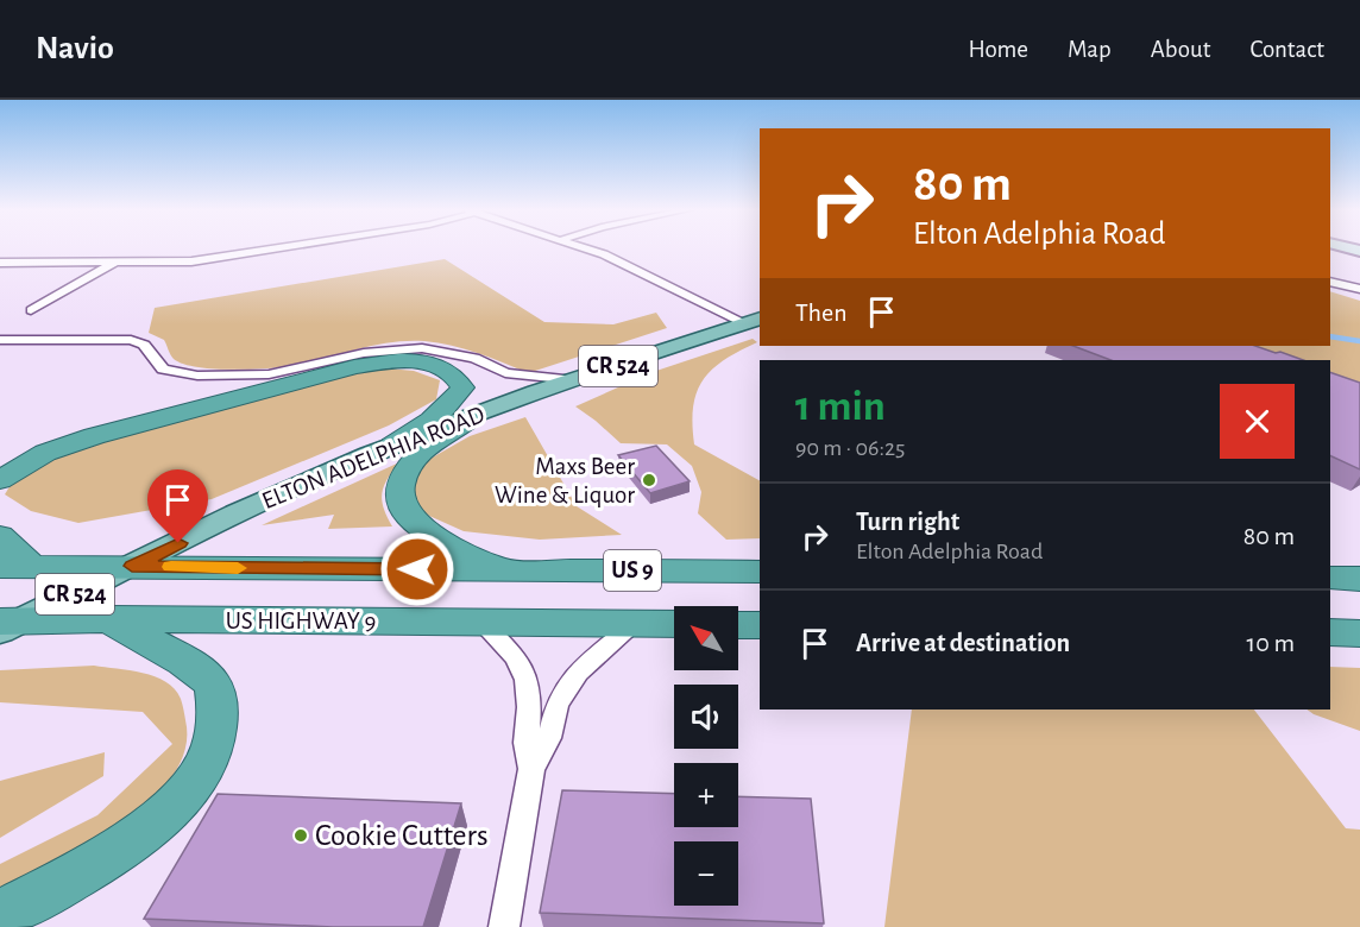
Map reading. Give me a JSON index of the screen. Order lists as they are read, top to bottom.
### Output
{
  "streets": {
    "highway": ["US 9", "US HIGHWAY 9"],
    "main road": ["CR 524", "ELTON ADELPHIA ROAD"]
  },
  "crossings": [
    ["ELTON ADELPHIA ROAD", "US HIGHWAY 9"]
  ],
  "places": ["Maxs Beer Wine & Liquor", "Cookie Cutters"],
  "north": "top left",
  "page": {
    "header": "Navio",
    "nav": [
      "Home",
      "Map",
      "About",
      "Contact"
    ],
    "turn": ["80 m", "Elton Adelphia Road"],
    "then": "Then",
    "heading": ["1 min", "90 m · 06:25"],
    "list": [
      {
        "name": "Turn right",
        "note": "Elton Adelphia Road",
        "value": "80 m"
      },
      {
        "name": "Arrive at destination",
        "value": "10 m"
      }
    ],
    "map_buttons": ["+", "−"]
  }
}
